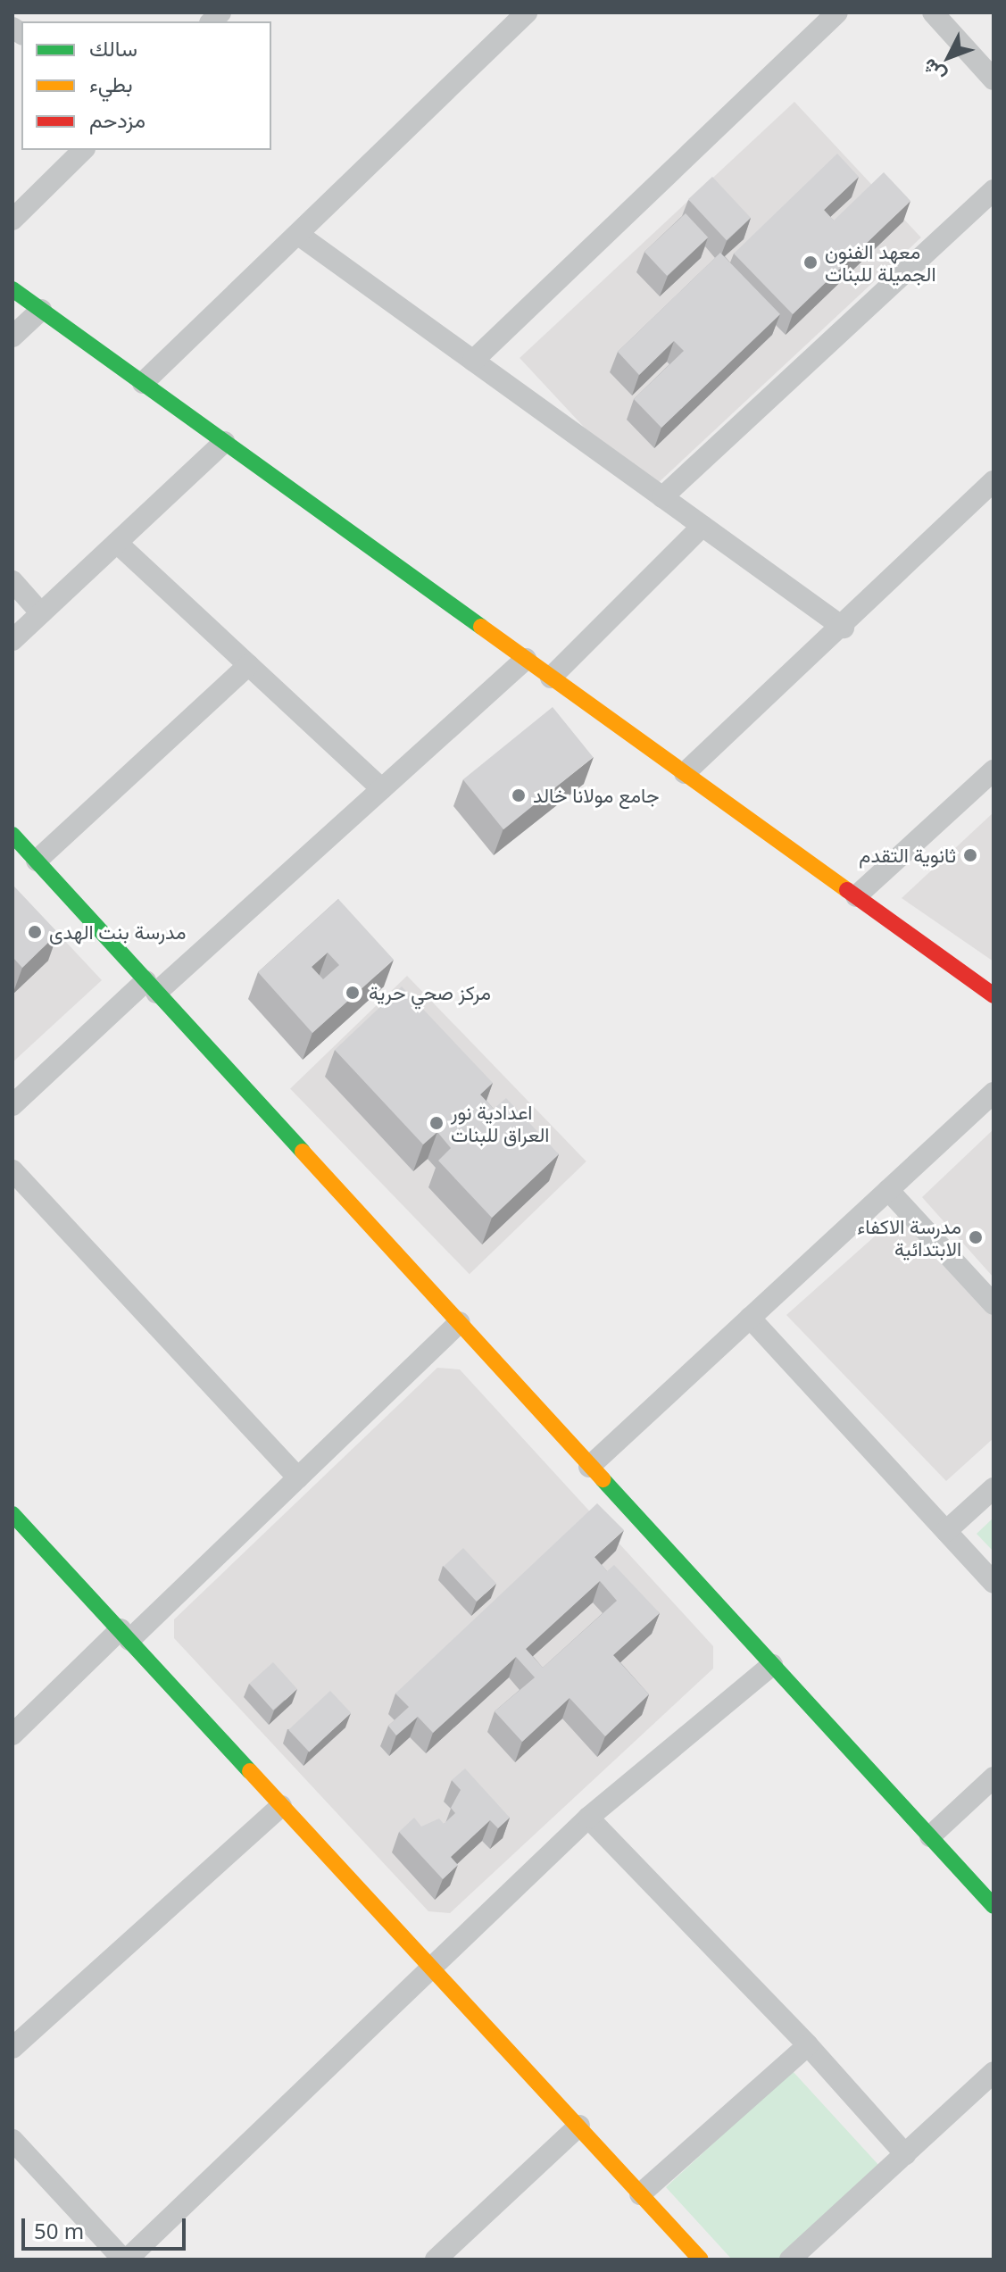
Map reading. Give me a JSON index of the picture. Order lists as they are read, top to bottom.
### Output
{
  "places": [
    "معهد الفنون الجميلة للبنات",
    "جامع مولانا خالد",
    "ثانوية التقدم",
    "مدرسة بنت الهدی",
    "مركز صحي حرية",
    "اعدادية نور العراق للبنات",
    "مدرسة الاكفاء الابتدائية"
  ],
  "legend": ["سالك", "بطيء", "مزدحم"],
  "scale_bar": "50 m",
  "north": "bottom left"
}
